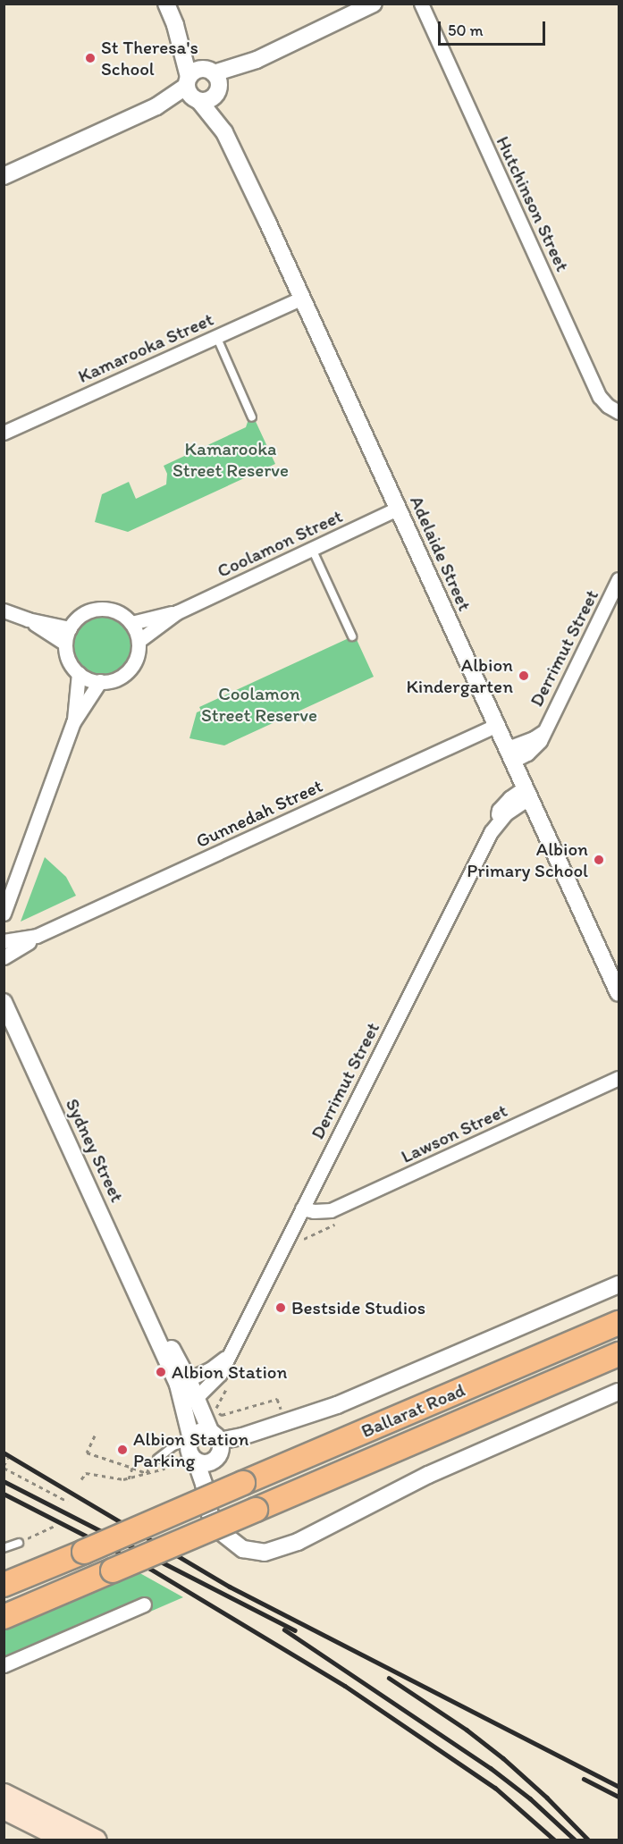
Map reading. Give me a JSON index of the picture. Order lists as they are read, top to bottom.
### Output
{
  "streets": {
    "highway": ["Ballarat Road"],
    "street": [
      "Hutchinson Street",
      "Kamarooka Street",
      "Coolamon Street",
      "Adelaide Street",
      "Derrimut Street",
      "Gunnedah Street",
      "Lawson Street",
      "Sydney Street"
    ]
  },
  "crossings": [
    ["Kamarooka Street", "Adelaide Street"],
    ["Coolamon Street", "Adelaide Street"],
    ["Adelaide Street", "Derrimut Street"],
    ["Adelaide Street", "Gunnedah Street"],
    ["Derrimut Street", "Lawson Street"],
    ["Derrimut Street", "Sydney Street"],
    ["Sydney Street", "Ballarat Road"]
  ],
  "parks": ["Kamarooka Street Reserve", "Coolamon Street Reserve"],
  "places": [
    "St Theresa's School",
    "Albion Kindergarten",
    "Albion Primary School",
    "Bestside Studios",
    "Albion Station",
    "Albion Station Parking"
  ],
  "scale_bar": "50 m"
}
